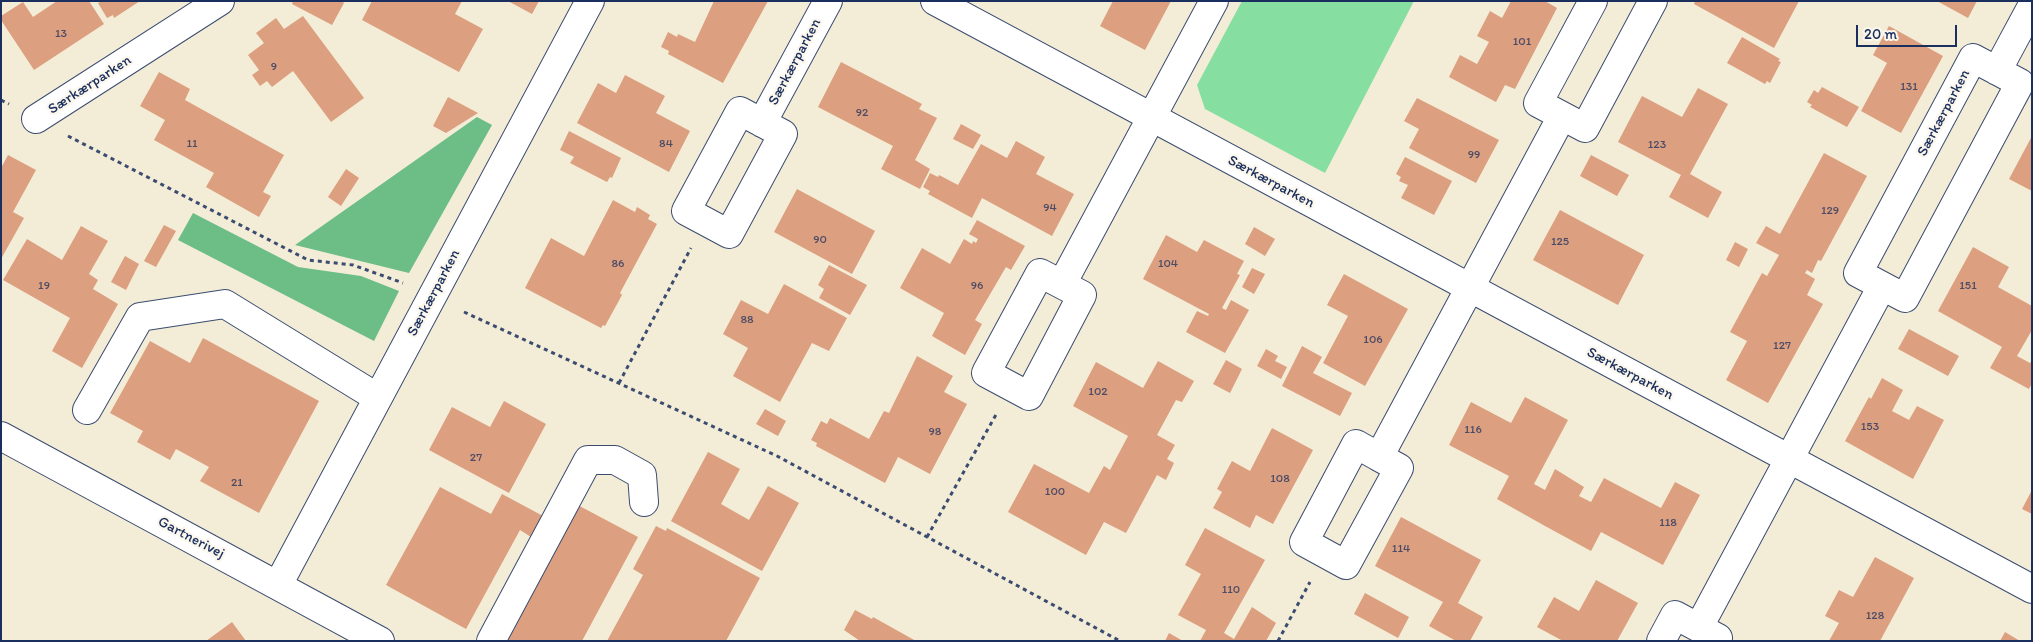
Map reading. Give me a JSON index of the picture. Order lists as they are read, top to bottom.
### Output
{
  "streets": {
    "street": ["Særkærparken", "Gartnerivej"]
  },
  "crossings": [
    ["Særkærparken", "Gartnerivej"]
  ],
  "house_numbers": [
    "13",
    "101",
    "9",
    "131",
    "92",
    "11",
    "84",
    "123",
    "99",
    "94",
    "129",
    "90",
    "125",
    "86",
    "104",
    "19",
    "96",
    "151",
    "88",
    "106",
    "127",
    "102",
    "153",
    "116",
    "98",
    "27",
    "108",
    "21",
    "100",
    "118",
    "114",
    "110",
    "128"
  ],
  "scale_bar": "20 m"
}
